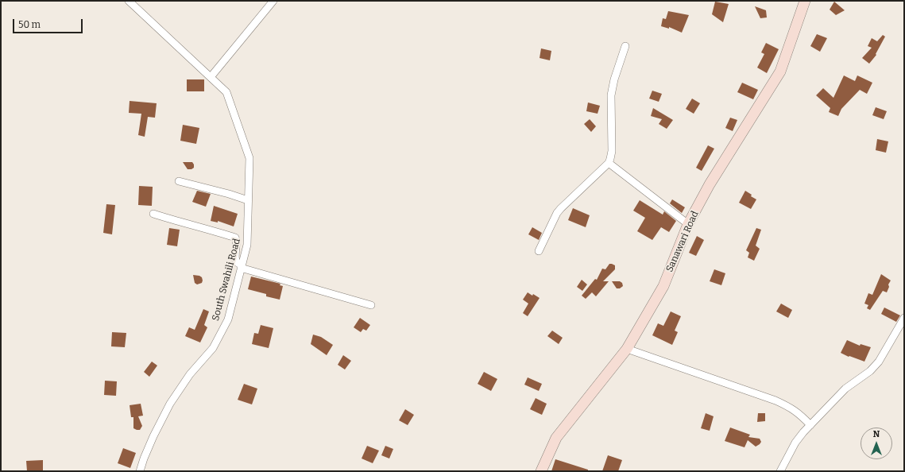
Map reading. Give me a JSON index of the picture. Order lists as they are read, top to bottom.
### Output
{
  "streets": {
    "street": ["Sanawari Road", "South Swahili Road"]
  },
  "scale_bar": "50 m",
  "north": "top"
}
